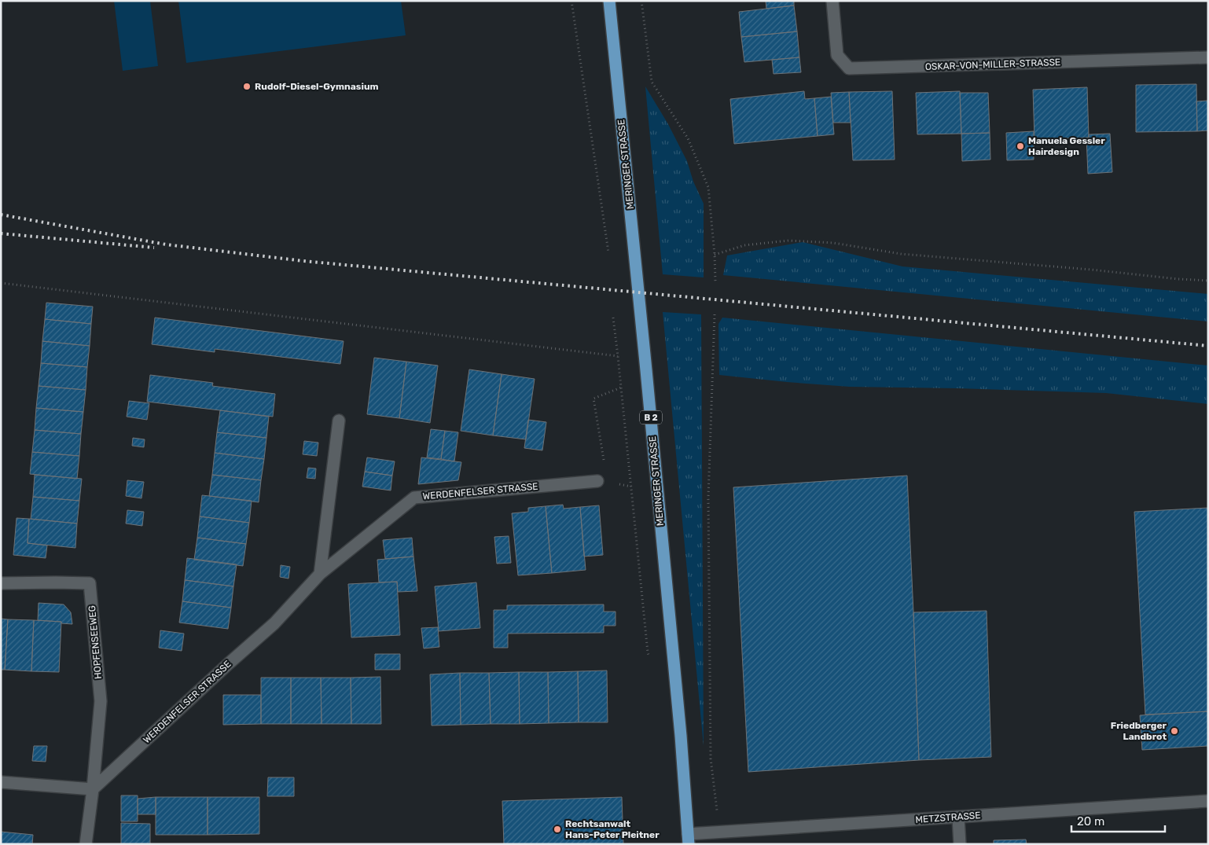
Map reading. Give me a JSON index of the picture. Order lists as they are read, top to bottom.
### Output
{
  "streets": {
    "main road": ["MERINGER STRASSE", "B 2"],
    "street": [
      "OSKAR-VON-MILLER-STRASSE",
      "WERDENFELSER STRASSE",
      "HOPFENSEEWEG",
      "METZSTRASSE"
    ]
  },
  "crossings": [
    ["MERINGER STRASSE", "METZSTRASSE"],
    ["WERDENFELSER STRASSE", "HOPFENSEEWEG"]
  ],
  "places": [
    "Rudolf-Diesel-Gymnasium",
    "Manuela Gessler Hairdesign",
    "Friedberger Landbrot",
    "Rechtsanwalt Hans-Peter Pleitner"
  ],
  "scale_bar": "20 m"
}
